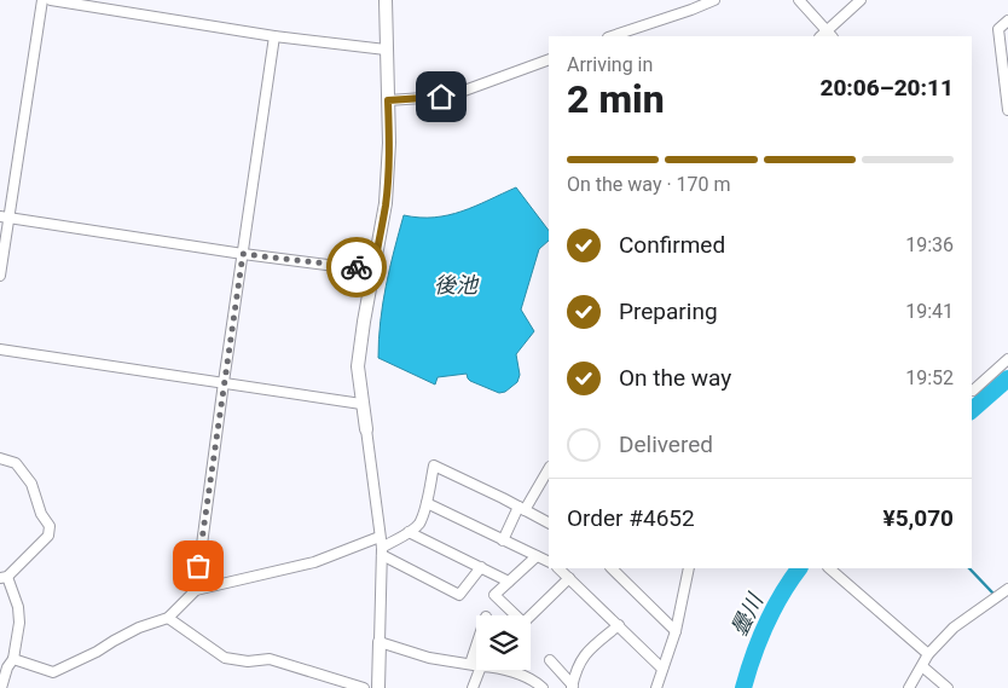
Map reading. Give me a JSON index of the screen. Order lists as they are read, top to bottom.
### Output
{
  "water": ["後池", "曇川"],
  "page": {
    "heading": ["2 min", "Arriving in", "20:06–20:11"],
    "panel": ["Order #4652", "¥5,070"],
    "bar": "On the way · 170 m",
    "list": [
      ["Confirmed", "19:36"],
      ["Preparing", "19:41"],
      ["On the way", "19:52"],
      "Delivered"
    ]
  }
}
